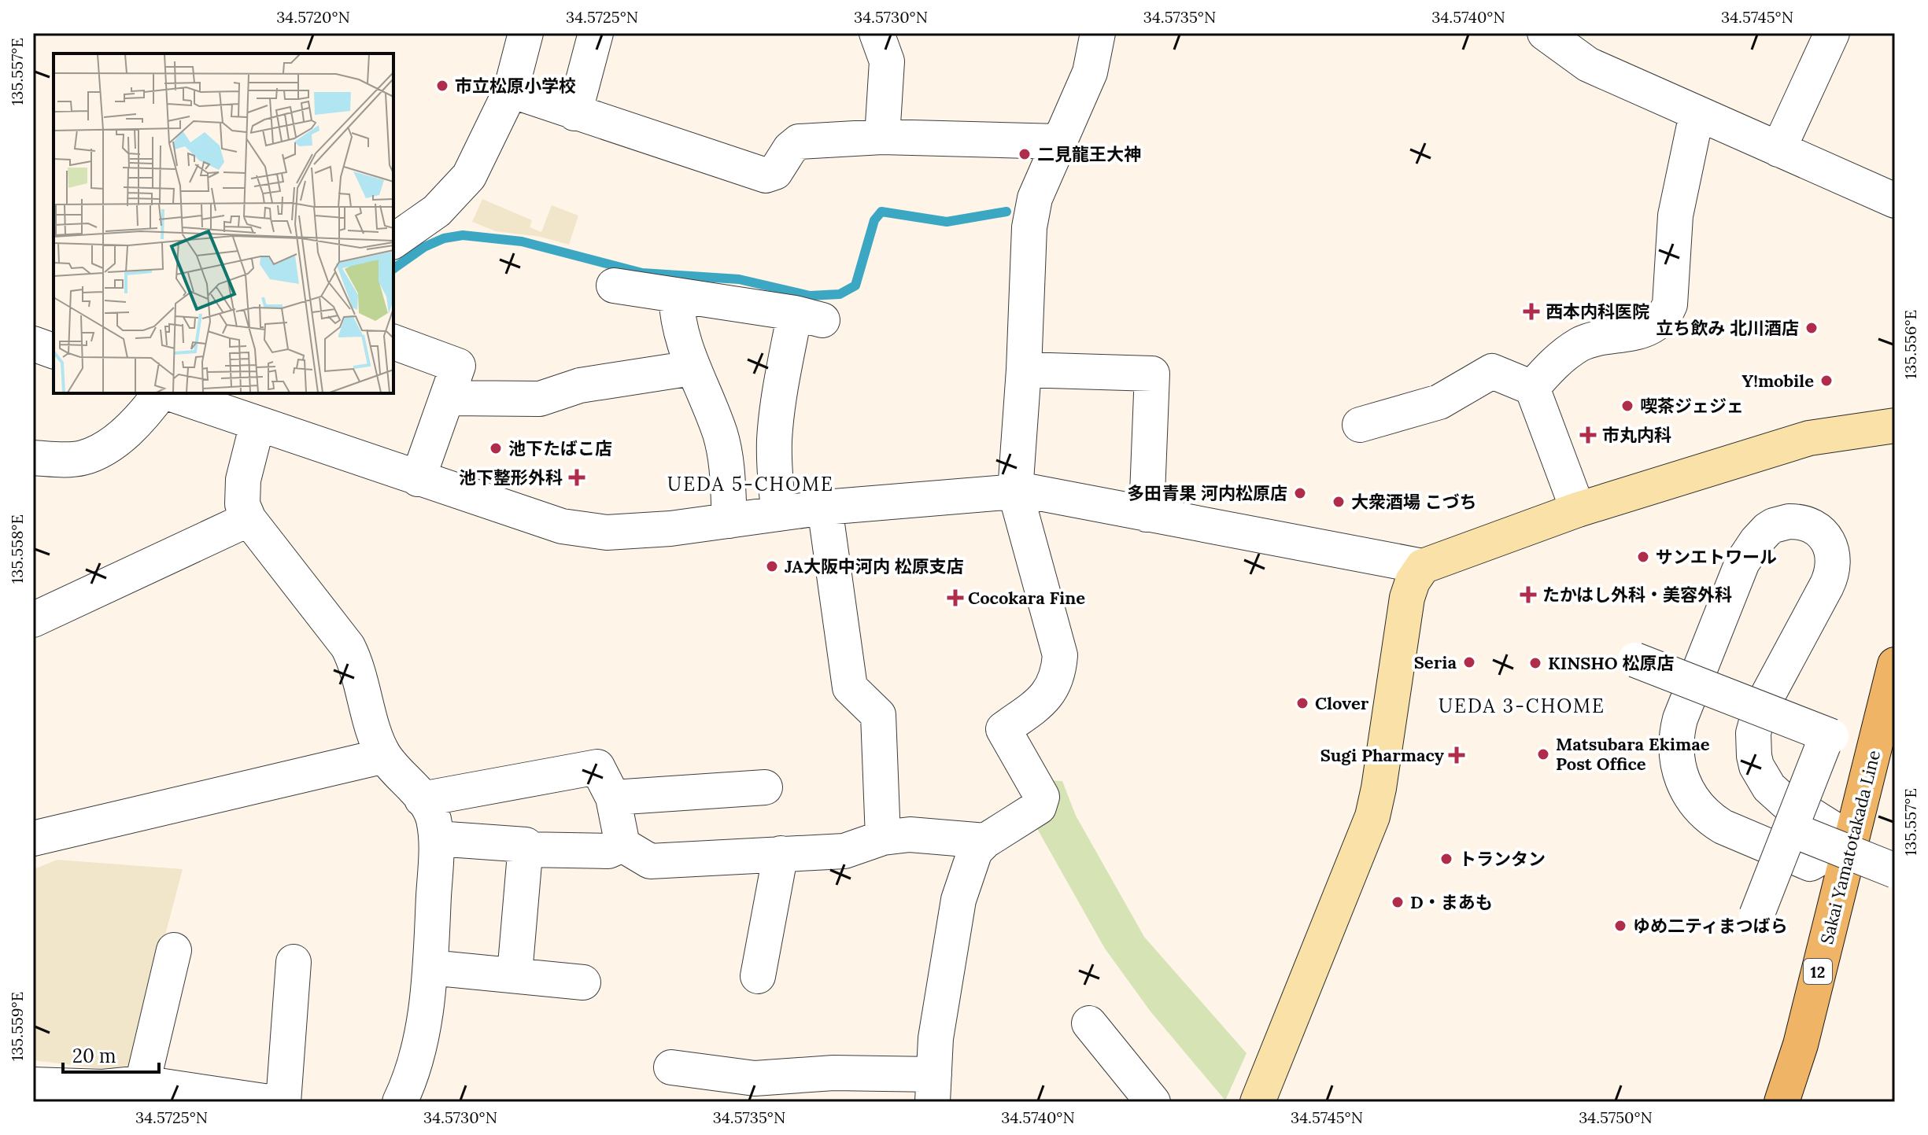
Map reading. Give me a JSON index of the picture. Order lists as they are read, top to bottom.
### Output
{
  "streets": {
    "main road": ["Sakai Yamatotakada Line", "12"]
  },
  "districts": ["UEDA 5-CHOME", "UEDA 3-CHOME"],
  "places": {
    "other": [
      "市立松原小学校",
      "二見龍王大神",
      "立ち飲み 北川酒店",
      "Y!mobile",
      "喫茶ジェジェ",
      "池下たばこ店",
      "多田青果 河内松原店",
      "大衆酒場 こづち",
      "サンエトワール",
      "JA大阪中河内 松原支店",
      "Seria",
      "KINSHO 松原店",
      "Clover",
      "Matsubara Ekimae Post Office",
      "トランタン",
      "D・まあも",
      "ゆめ二ティまつばら"
    ],
    "health": [
      "西本内科医院",
      "市丸内科",
      "池下整形外科",
      "たかはし外科・美容外科",
      "Cocokara Fine",
      "Sugi Pharmacy"
    ]
  },
  "scale_bar": "20 m",
  "coordinates": [
    "34.5720°N",
    "34.5725°N",
    "34.5730°N",
    "34.5735°N",
    "34.5740°N",
    "34.5745°N",
    "135.557°E",
    "135.556°E",
    "135.558°E",
    "135.559°E",
    "34.5750°N"
  ]
}
